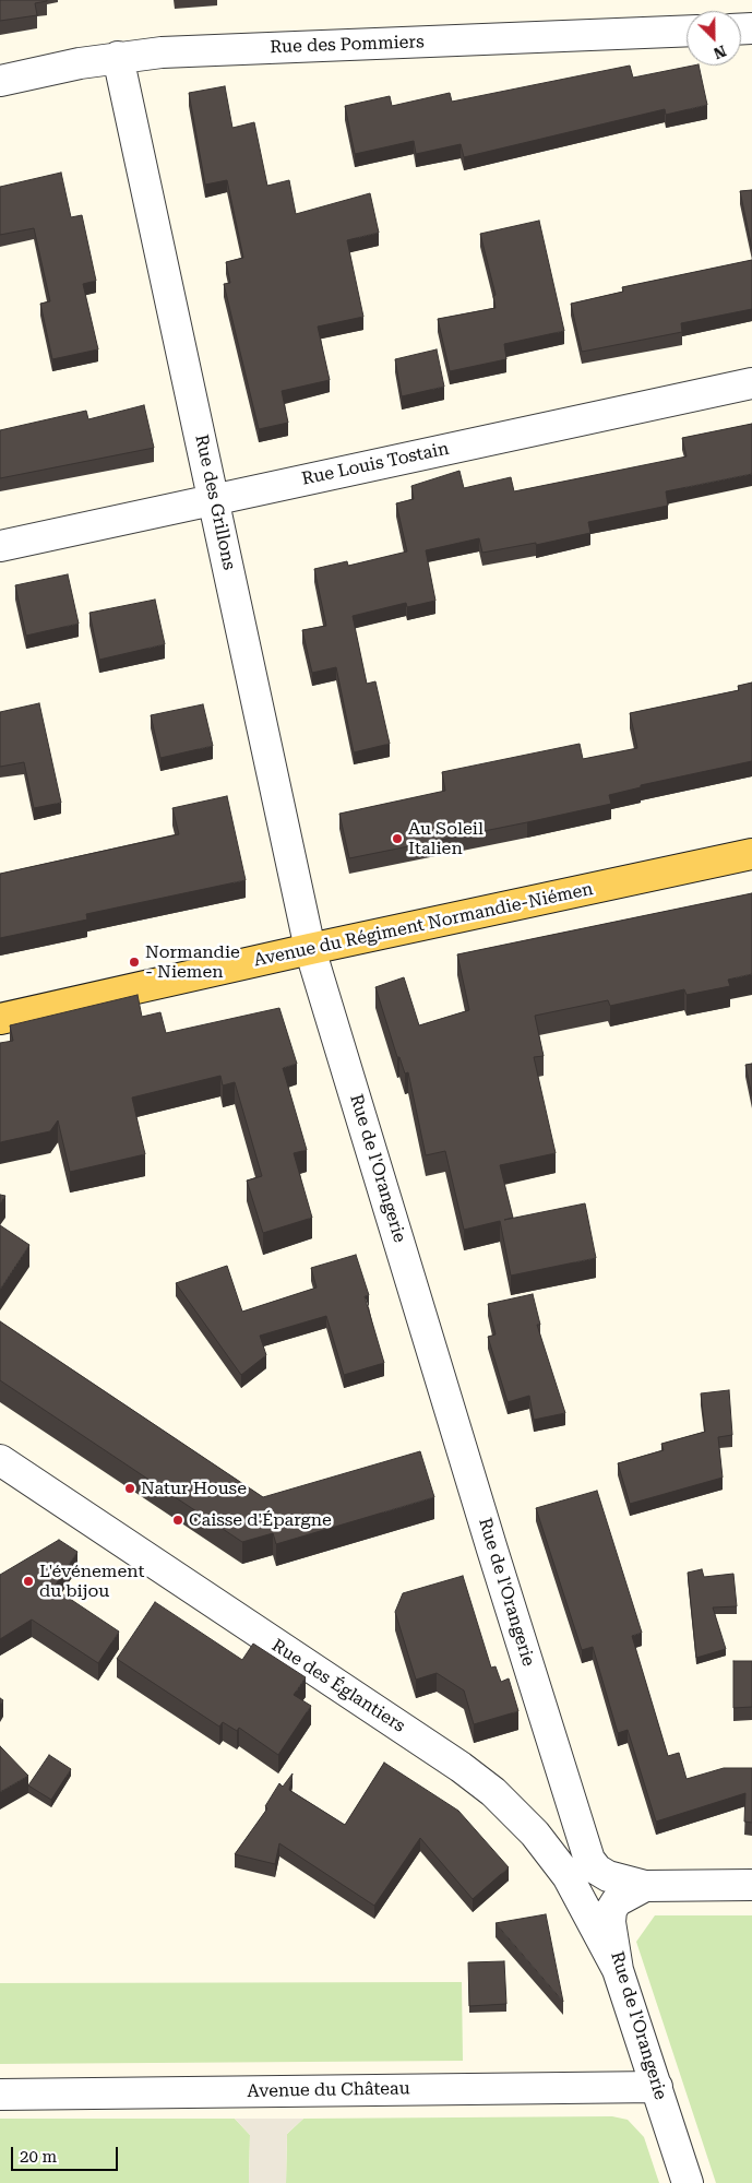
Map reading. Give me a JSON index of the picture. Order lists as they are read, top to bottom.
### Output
{
  "streets": {
    "main road": ["Avenue du Régiment Normandie-Niémen"],
    "street": [
      "Rue des Pommiers",
      "Rue Louis Tostain",
      "Rue des Grillons",
      "Rue de l'Orangerie",
      "Rue des Églantiers",
      "Avenue du Château"
    ]
  },
  "crossings": [
    ["Rue des Pommiers", "Rue des Grillons"],
    ["Rue Louis Tostain", "Rue des Grillons"],
    ["Rue des Grillons", "Avenue du Régiment Normandie-Niémen"],
    ["Rue des Grillons", "Rue de l'Orangerie"],
    ["Avenue du Régiment Normandie-Niémen", "Rue de l'Orangerie"],
    ["Rue de l'Orangerie", "Rue des Églantiers"],
    ["Rue de l'Orangerie", "Avenue du Château"]
  ],
  "places": [
    "Au Soleil Italien",
    "Normandie - Niemen",
    "Natur House",
    "Caisse d'Épargne",
    "L'événement du bijou"
  ],
  "scale_bar": "20 m",
  "north": "bottom right"
}
